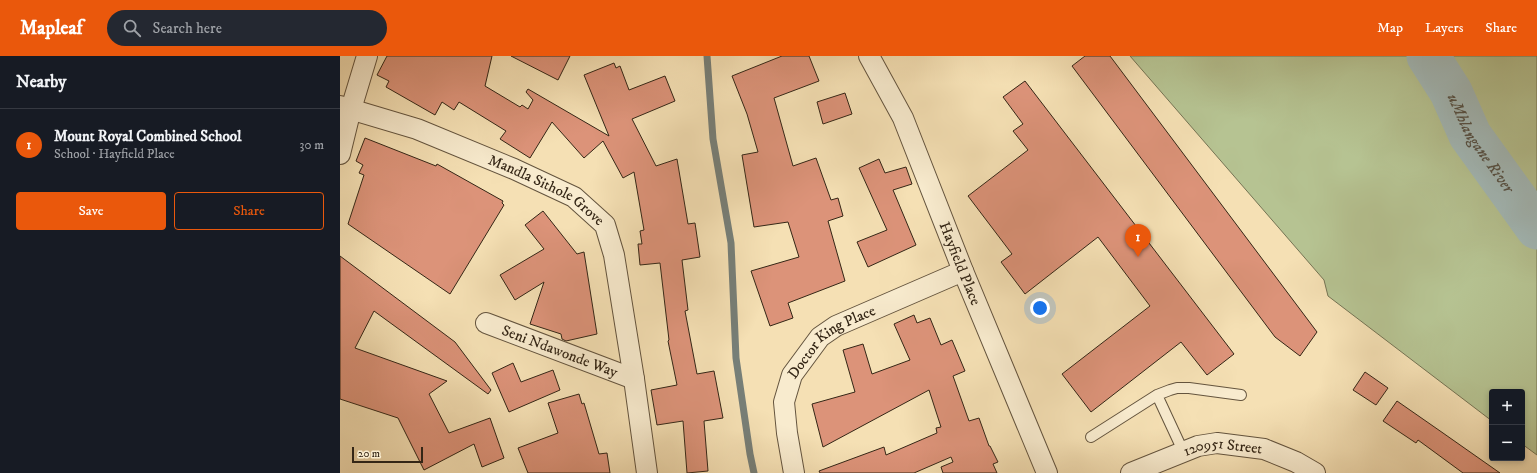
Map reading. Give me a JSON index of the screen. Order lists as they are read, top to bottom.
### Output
{
  "streets": {
    "street": [
      "Mandla Sithole Grove",
      "Hayfield Place",
      "Doctor King Place",
      "Seni Ndawonde Way",
      "120951 Street"
    ]
  },
  "crossings": [
    ["Mandla Sithole Grove", "Seni Ndawonde Way"],
    ["Hayfield Place", "Doctor King Place"]
  ],
  "water": ["uMhlangane River"],
  "scale_bar": "20 m",
  "page": {
    "header": "Mapleaf",
    "search": "Search here",
    "nav": ["Map", "Layers", "Share"],
    "heading": "Nearby",
    "list": [
      {
        "mark": "1",
        "name": "Mount Royal Combined School",
        "note": "School · Hayfield Place",
        "value": "30 m"
      }
    ],
    "buttons": ["Save", "Share"],
    "pins": "1",
    "map_buttons": ["+", "−"],
    "scale": "20 m"
  }
}
